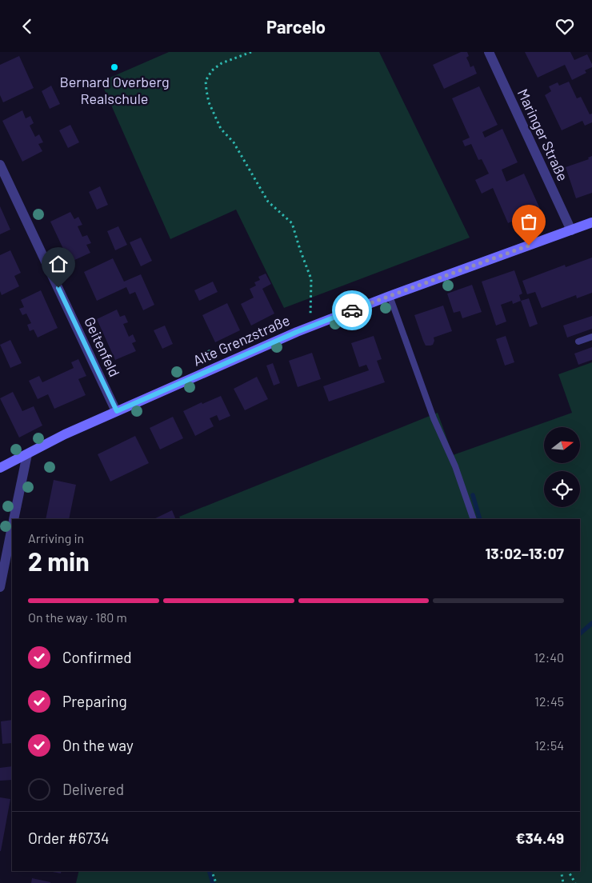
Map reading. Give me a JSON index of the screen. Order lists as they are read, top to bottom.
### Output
{
  "streets": {
    "street": ["Maringer Straße", "Alte Grenzstraße", "Geitenfeld"]
  },
  "crossings": [
    ["Maringer Straße", "Alte Grenzstraße"],
    ["Alte Grenzstraße", "Geitenfeld"]
  ],
  "places": ["Bernard Overberg Realschule"],
  "north": "right",
  "page": {
    "header": "Parcelo",
    "heading": ["2 min", "Arriving in", "13:02–13:07"],
    "panel": ["Order #6734", "€34.49"],
    "bar": "On the way · 180 m",
    "list": [
      ["Confirmed", "12:40"],
      ["Preparing", "12:45"],
      ["On the way", "12:54"],
      "Delivered"
    ]
  }
}
